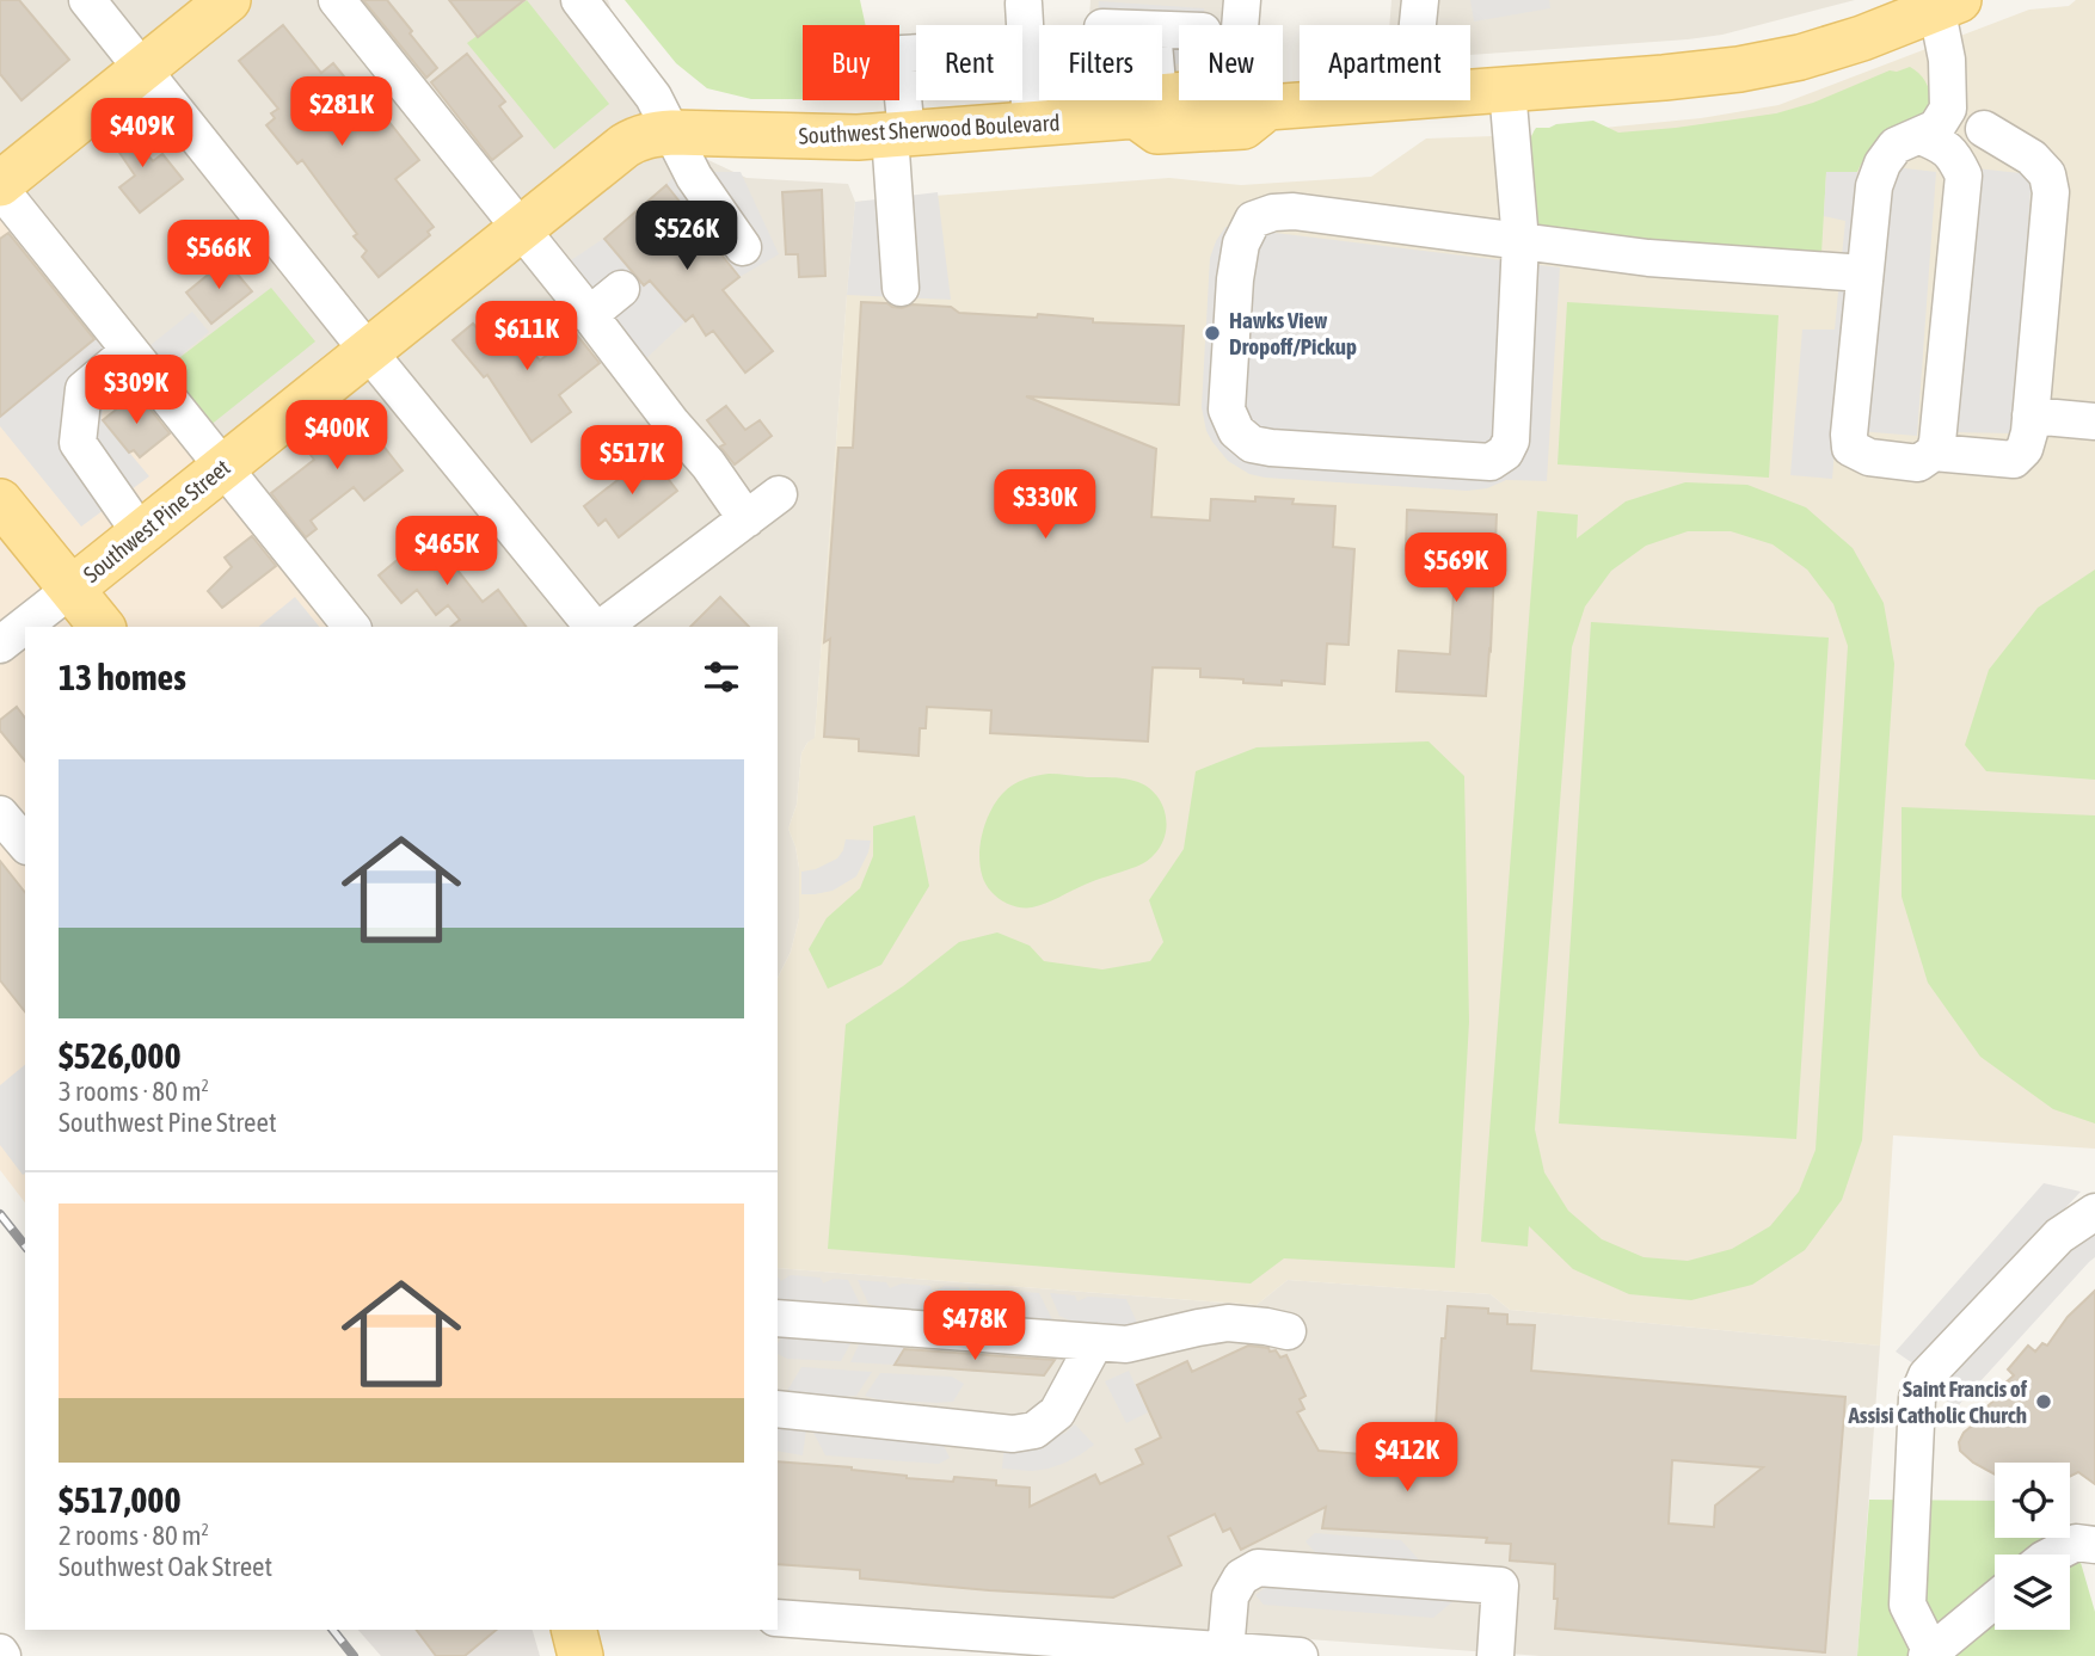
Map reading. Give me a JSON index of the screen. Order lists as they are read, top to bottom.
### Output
{
  "streets": {
    "main road": ["Southwest Sherwood Boulevard", "Southwest Pine Street"]
  },
  "crossings": [
    ["Southwest Sherwood Boulevard", "Southwest Pine Street"]
  ],
  "places": ["Hawks View Dropoff/Pickup", "Saint Francis of Assisi Catholic Church"],
  "page": {
    "chip": [
      "Buy",
      "Rent",
      "Filters",
      "New",
      "Apartment"
    ],
    "price": [
      "$281K",
      "$409K",
      "$526K",
      "$566K",
      "$611K",
      "$309K",
      "$400K",
      "$517K",
      "$330K",
      "$465K",
      "$569K",
      "$478K",
      "$412K"
    ],
    "heading": "13 homes",
    "list": [
      {
        "name": "$526,000",
        "note": "3 rooms · 80 m² · Southwest Pine Street"
      },
      {
        "name": "$517,000",
        "note": "2 rooms · 80 m² · Southwest Oak Street"
      }
    ]
  }
}
